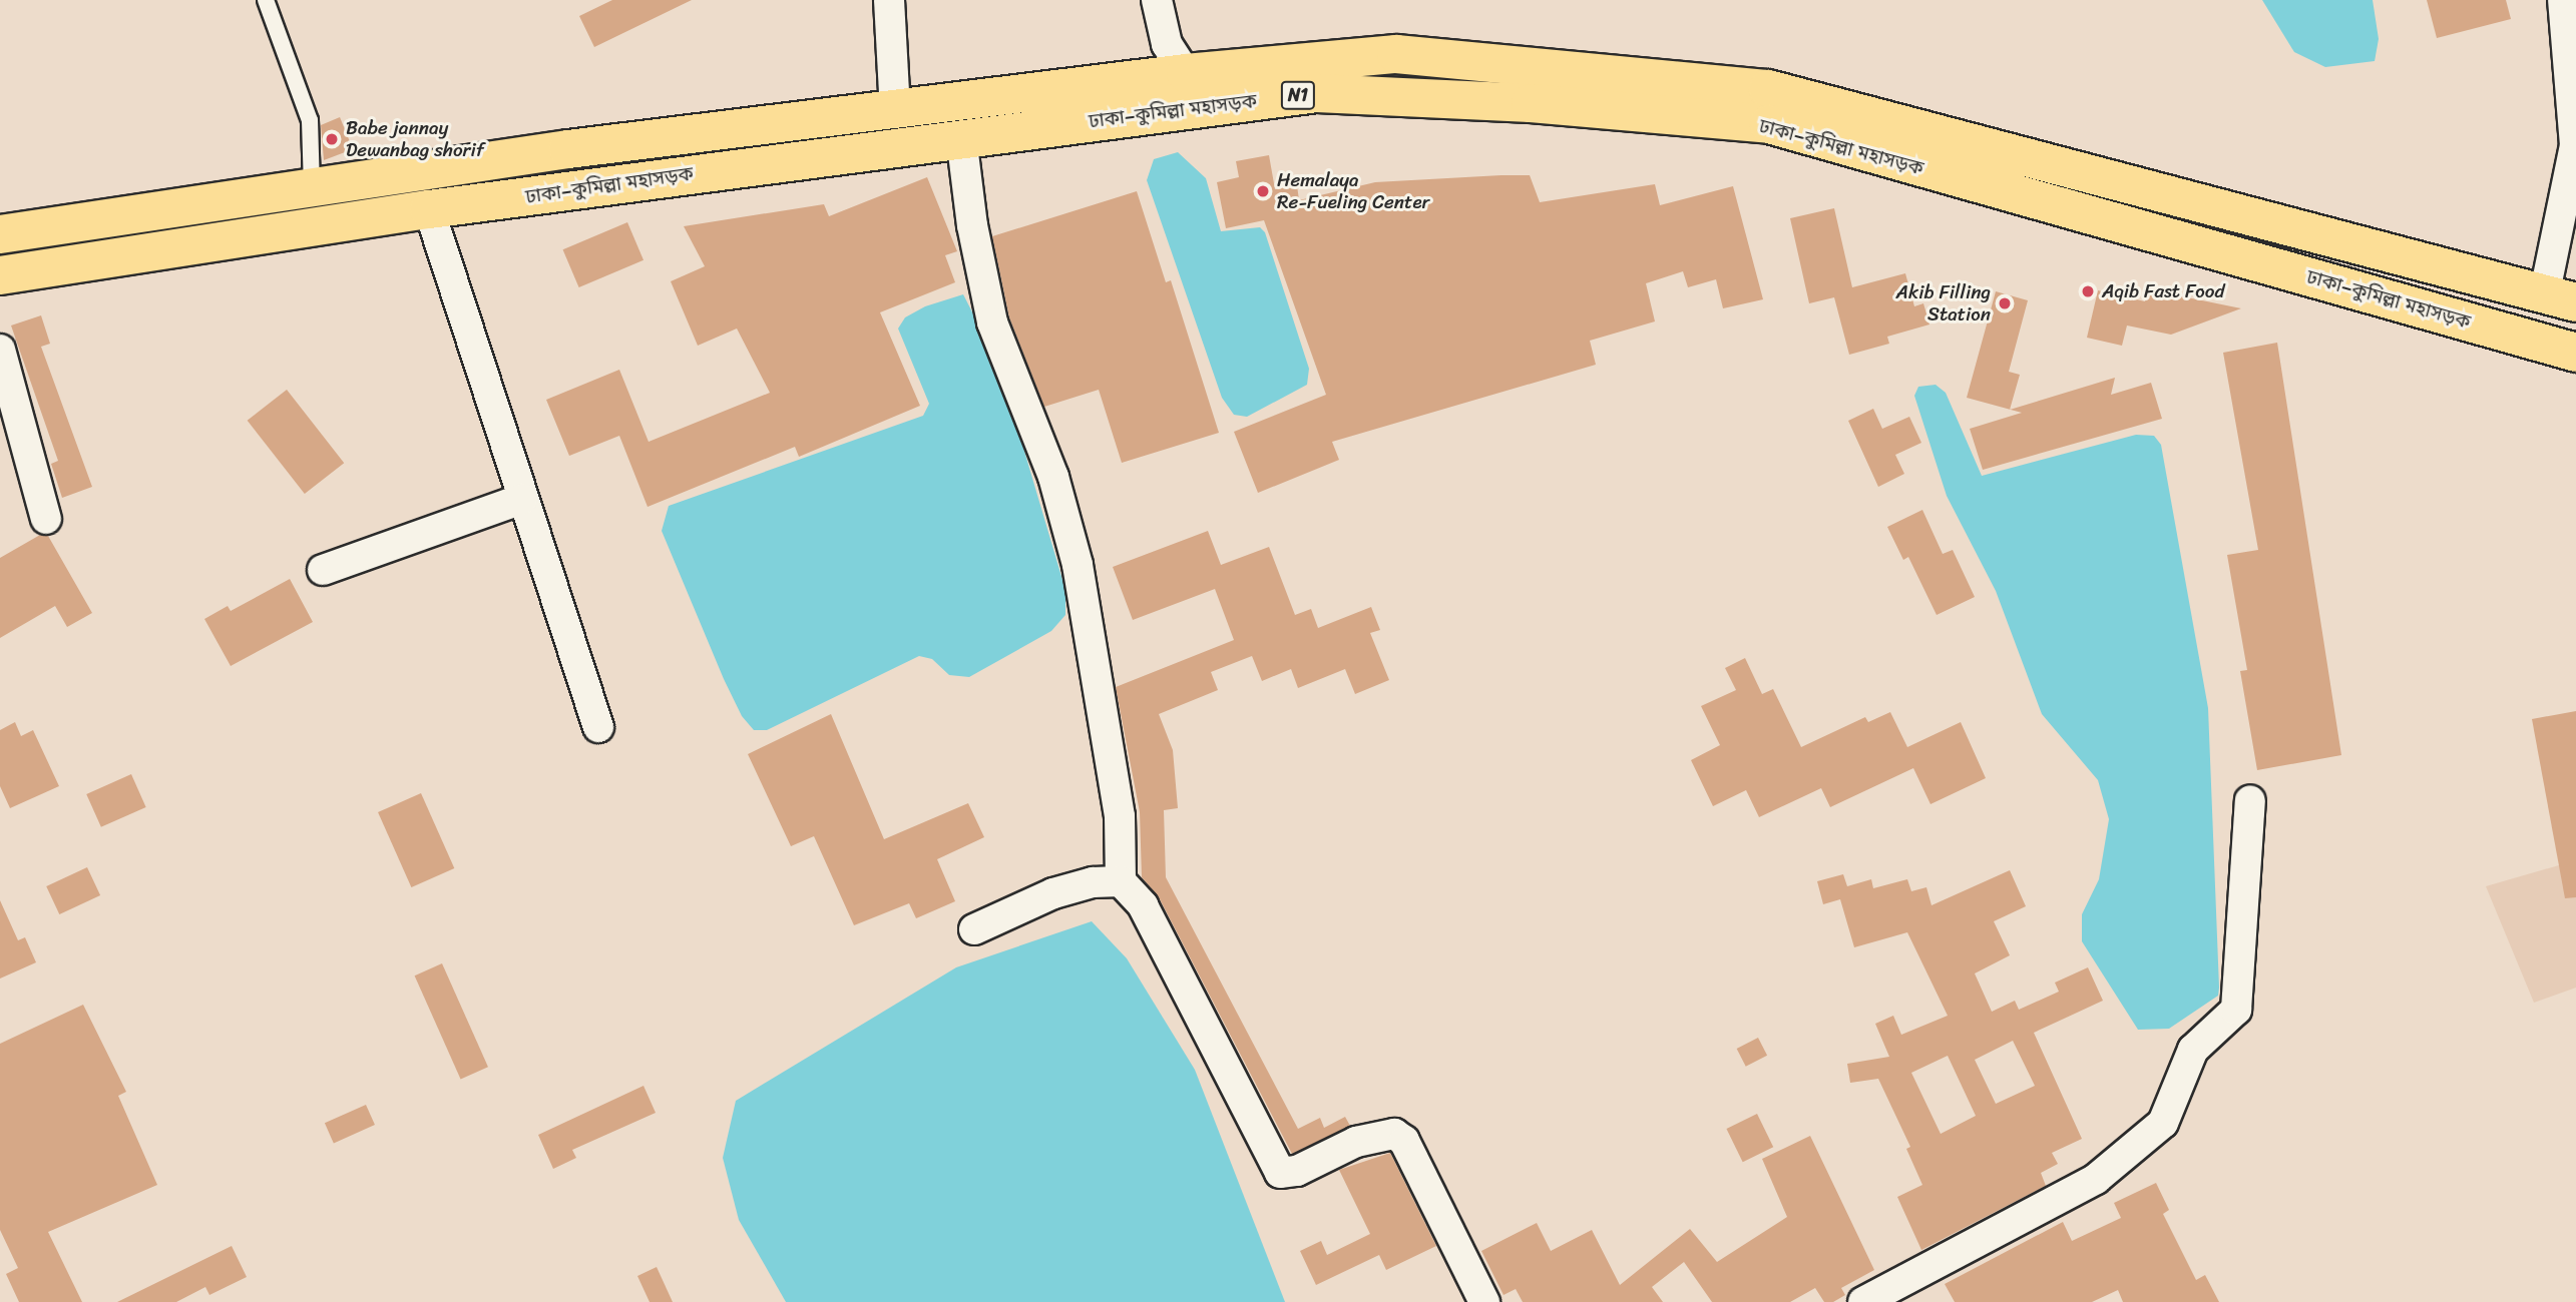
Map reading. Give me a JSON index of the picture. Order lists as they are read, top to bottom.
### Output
{
  "streets": {
    "highway": ["N1", "ঢাকা–কুমিল্লা মহাসড়ক"]
  },
  "places": [
    "Babe jannay Dewanbag shorif",
    "Hemalaya Re-Fueling Center",
    "Aqib Fast Food",
    "Akib Filling Station"
  ]
}
